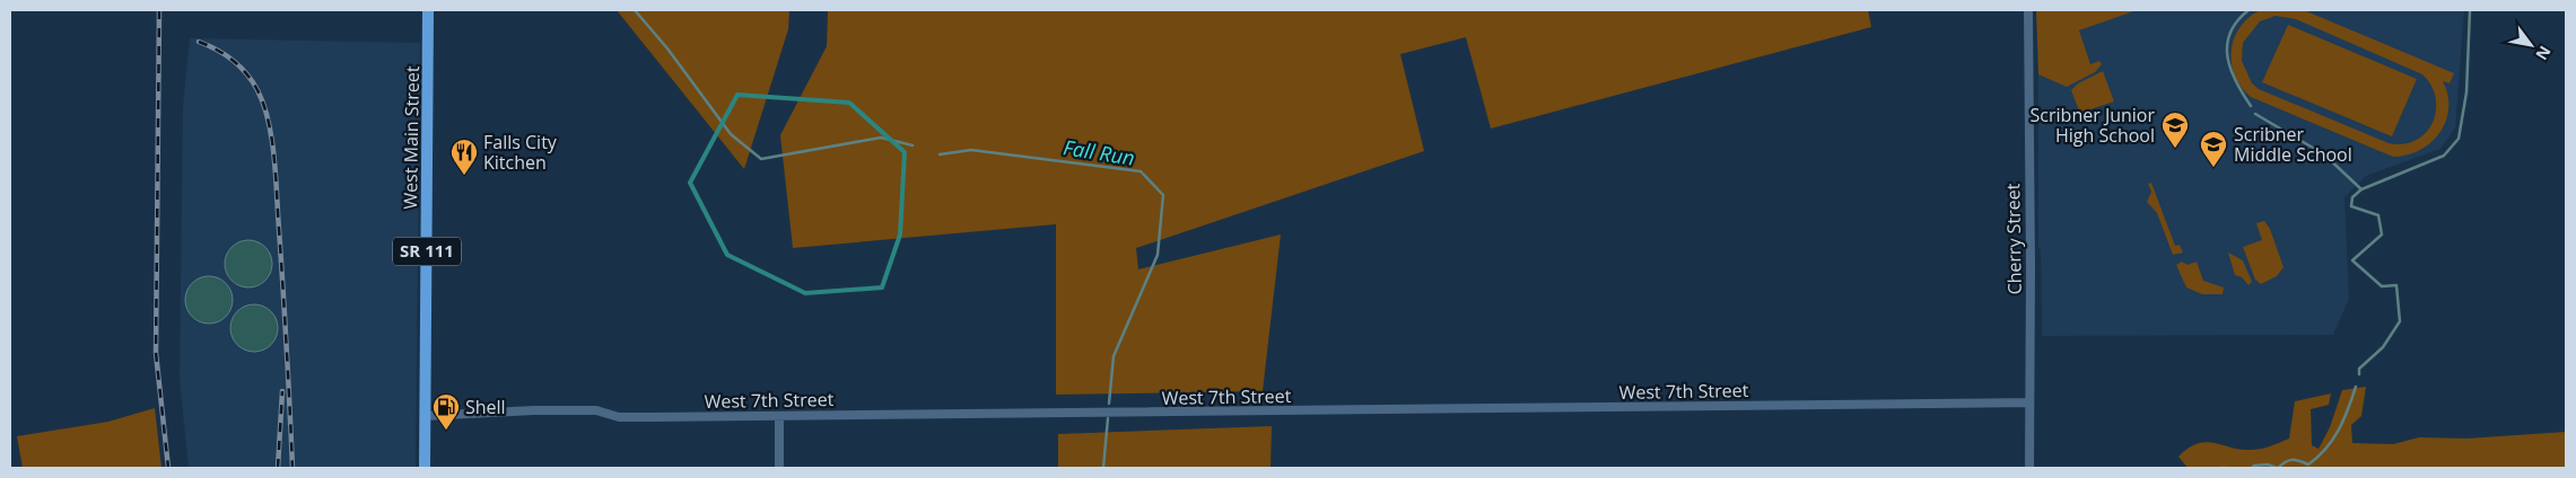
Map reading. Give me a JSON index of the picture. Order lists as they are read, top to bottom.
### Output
{
  "streets": {
    "main road": ["West Main Street", "SR 111"],
    "street": ["Cherry Street", "West 7th Street"]
  },
  "crossings": [
    ["West Main Street", "West 7th Street"],
    ["Cherry Street", "West 7th Street"]
  ],
  "water": ["Fall Run"],
  "places": {
    "school or university": ["Scribner Junior High School", "Scribner Middle School"],
    "restaurant": ["Falls City Kitchen"],
    "fuel station": ["Shell"]
  },
  "north": "bottom right"
}
